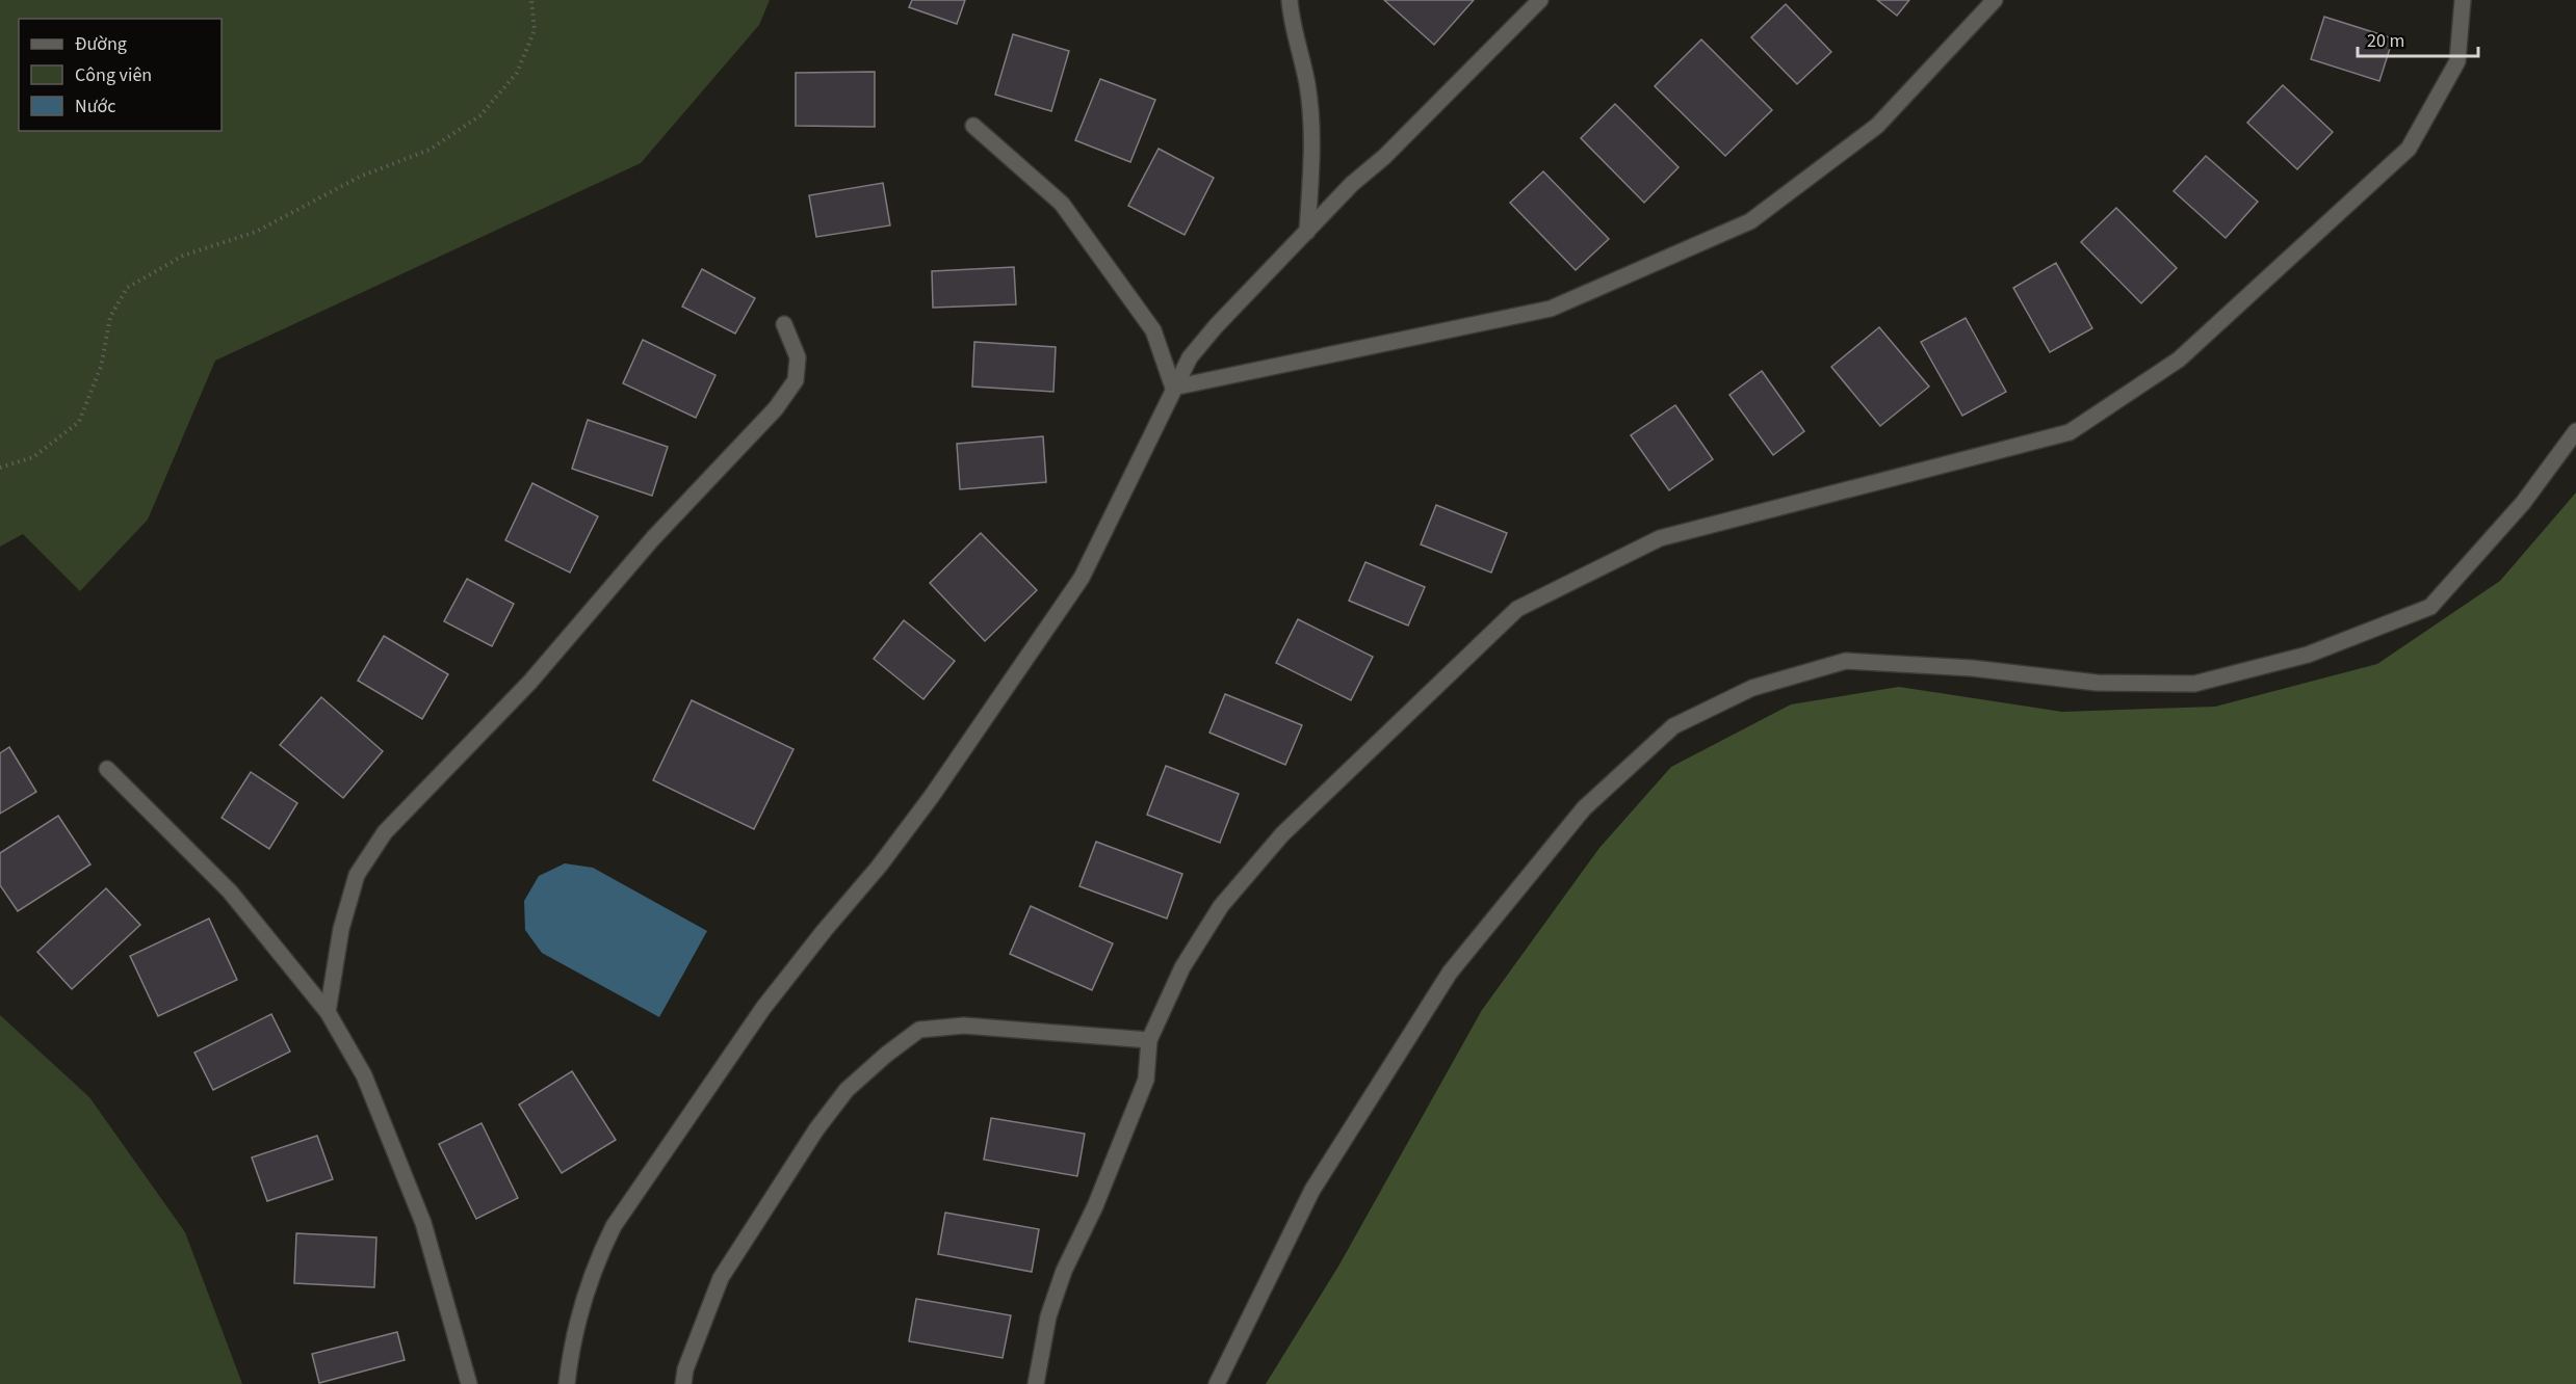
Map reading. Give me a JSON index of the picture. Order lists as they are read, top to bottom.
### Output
{
  "legend": ["Đường", "Công viên", "Nước"],
  "scale_bar": "20 m"
}
